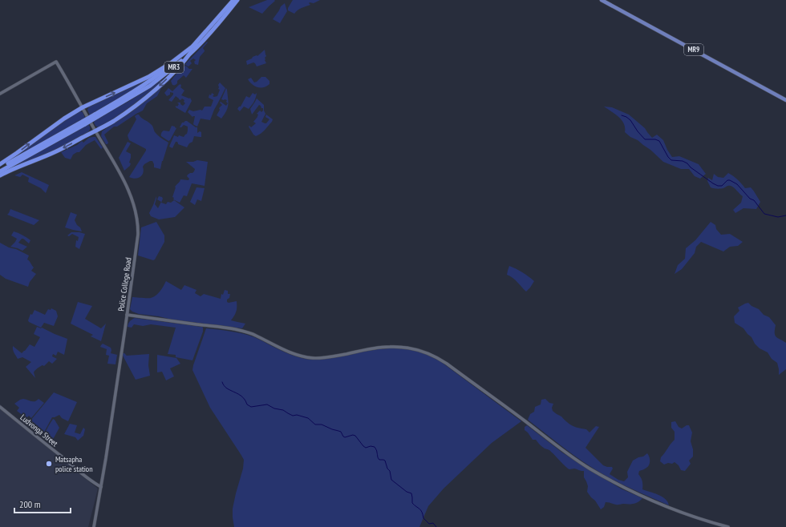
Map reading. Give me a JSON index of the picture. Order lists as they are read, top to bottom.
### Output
{
  "streets": {
    "highway": ["MR3"],
    "main road": ["MR9"],
    "street": ["Police College Road", "Ludvonga Street"]
  },
  "crossings": [
    ["Police College Road", "Ludvonga Street"]
  ],
  "places": ["Matsapha police station"],
  "scale_bar": "200 m"
}
